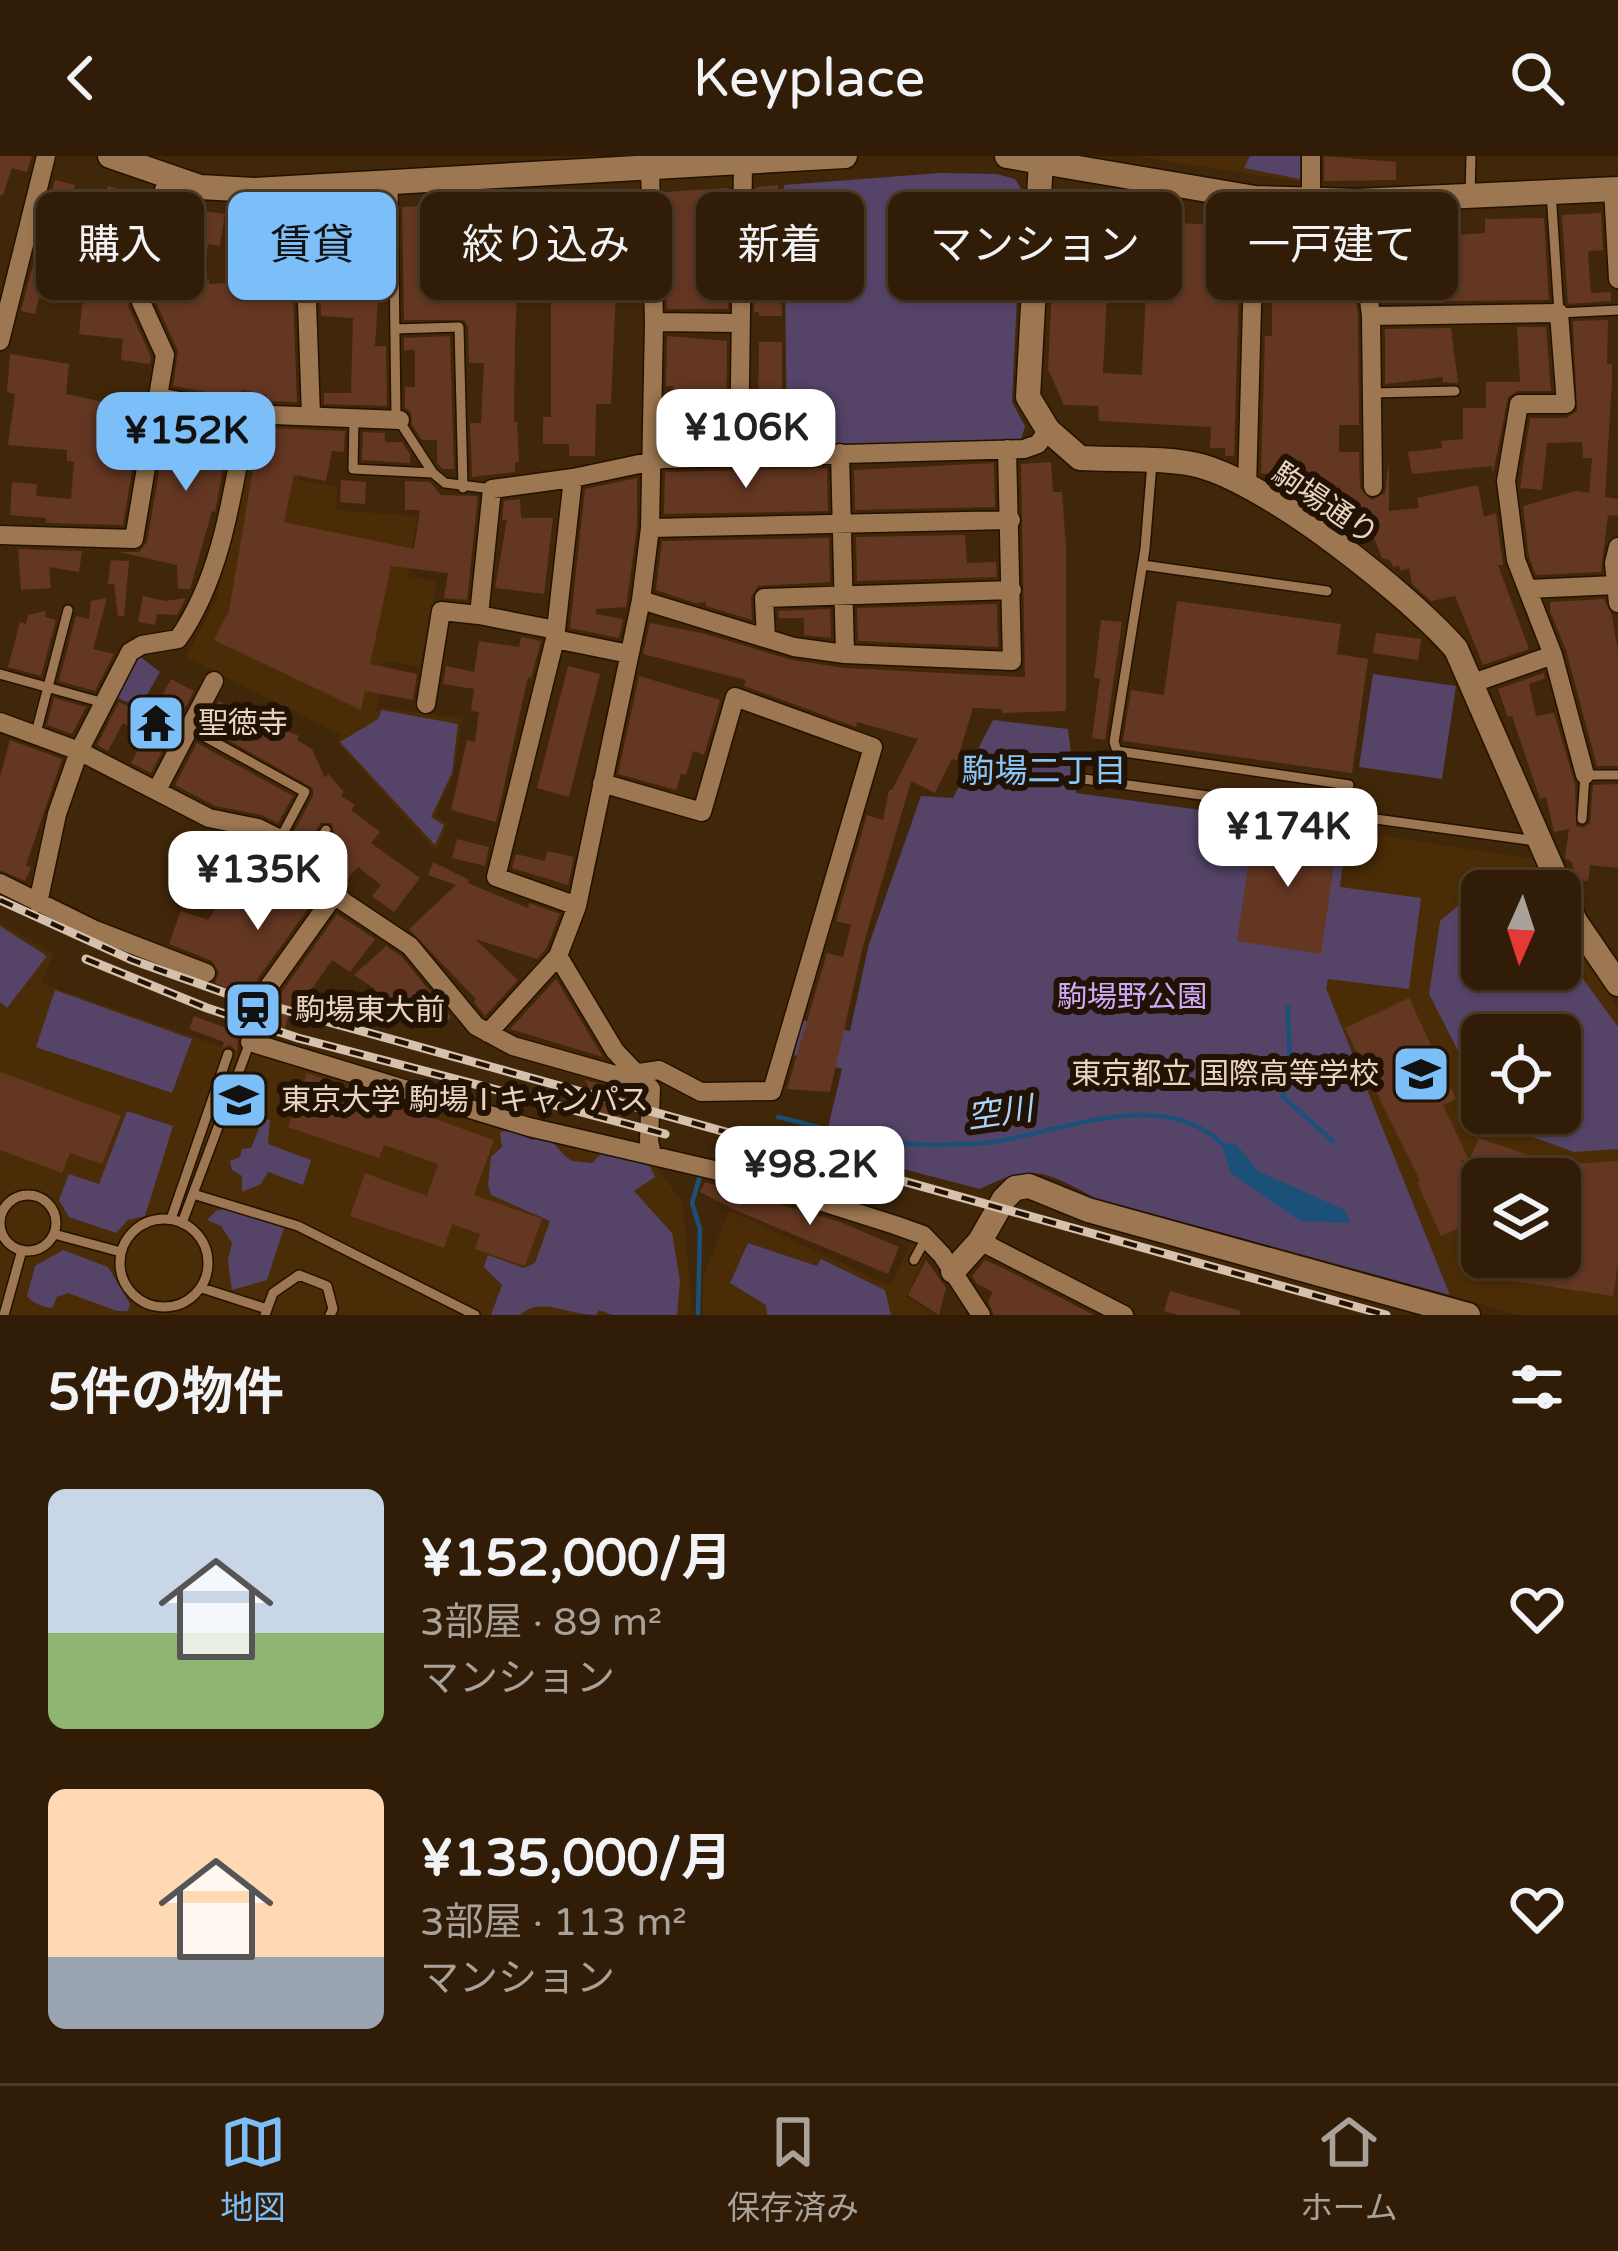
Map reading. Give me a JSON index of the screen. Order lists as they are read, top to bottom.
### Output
{
  "streets": {
    "street": ["駒場通り"]
  },
  "districts": ["駒場二丁目"],
  "water": ["空川"],
  "parks": ["駒場野公園"],
  "places": {
    "temple": ["聖徳寺"],
    "station": ["駒場東大前"],
    "school or university": ["東京都立 国際高等学校", "東京大学 駒場Ⅰキャンパス"]
  },
  "north": "bottom",
  "page": {
    "header": "Keyplace",
    "chip": [
      "購入",
      "賃貸",
      "絞り込み",
      "新着",
      "マンション",
      "一戸建て"
    ],
    "price": [
      "¥106K",
      "¥152K",
      "¥174K",
      "¥135K",
      "¥98.2K"
    ],
    "heading": "5件の物件",
    "list": [
      {
        "name": "¥152,000/月",
        "note": "3部屋 · 89 m² · マンション"
      },
      {
        "name": "¥135,000/月",
        "note": "3部屋 · 113 m² · マンション"
      }
    ],
    "tabs": ["地図", "保存済み", "ホーム"]
  }
}
